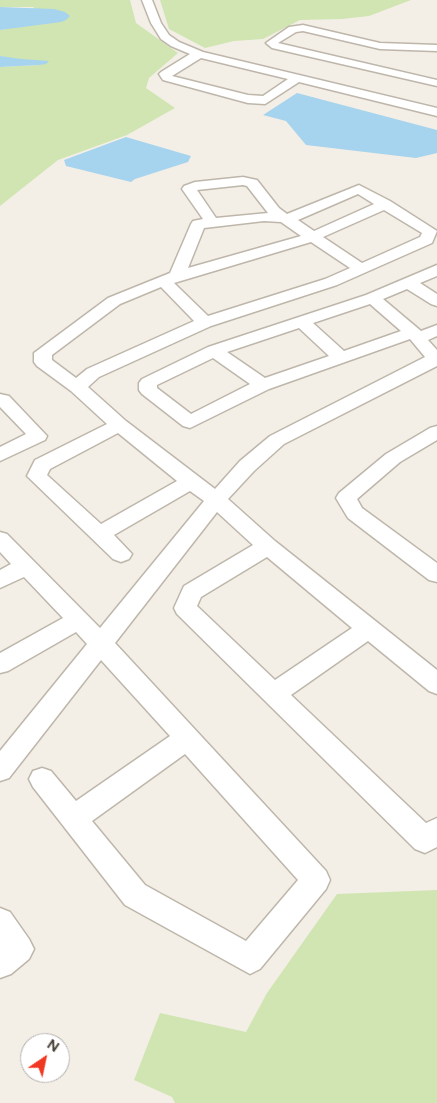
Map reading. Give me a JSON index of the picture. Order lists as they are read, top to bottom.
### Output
{
  "north": "top right"
}
